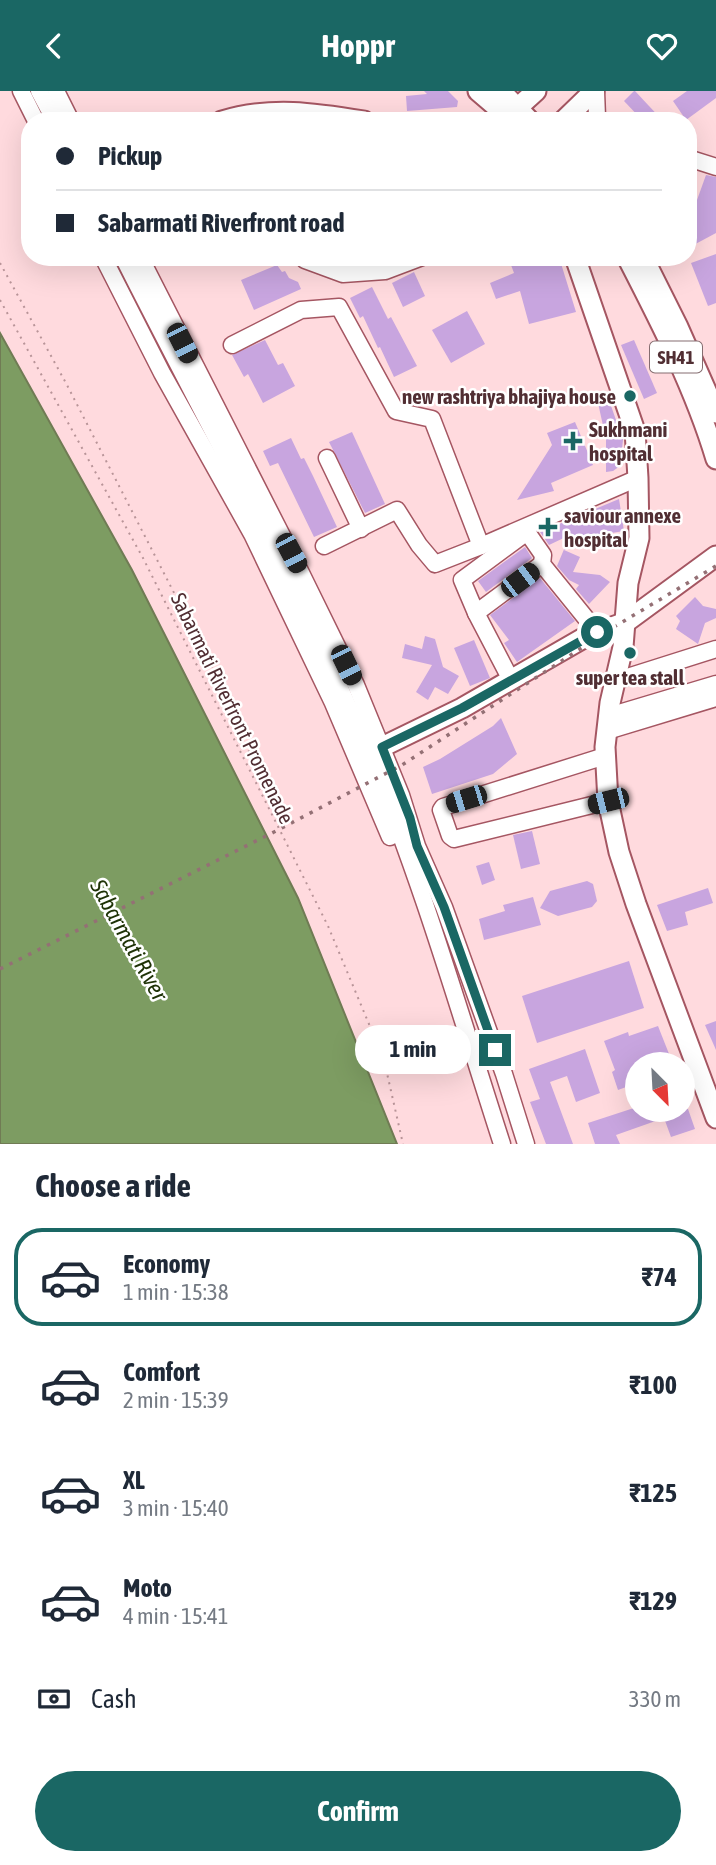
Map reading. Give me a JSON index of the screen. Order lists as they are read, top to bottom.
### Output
{
  "streets": {
    "main road": ["SH41"],
    "path": ["Sabarmati Riverfront Promenade"]
  },
  "water": ["Sabarmati River"],
  "places": {
    "other": ["new rashtriya bhajiya house", "super tea stall"],
    "health": ["Sukhmani hospital", "saviour annexe hospital"]
  },
  "north": "bottom right",
  "page": {
    "header": "Hoppr",
    "banner": ["Pickup", "Sabarmati Riverfront road"],
    "bubble": "1 min",
    "heading": "Choose a ride",
    "list": [
      {
        "name": "Economy",
        "note": "1 min · 15:38",
        "value": "₹74"
      },
      {
        "name": "Comfort",
        "note": "2 min · 15:39",
        "value": "₹100"
      },
      {
        "name": "XL",
        "note": "3 min · 15:40",
        "value": "₹125"
      },
      {
        "name": "Moto",
        "note": "4 min · 15:41",
        "value": "₹129"
      }
    ],
    "pay": ["Cash", "330 m"],
    "buttons": "Confirm"
  }
}
